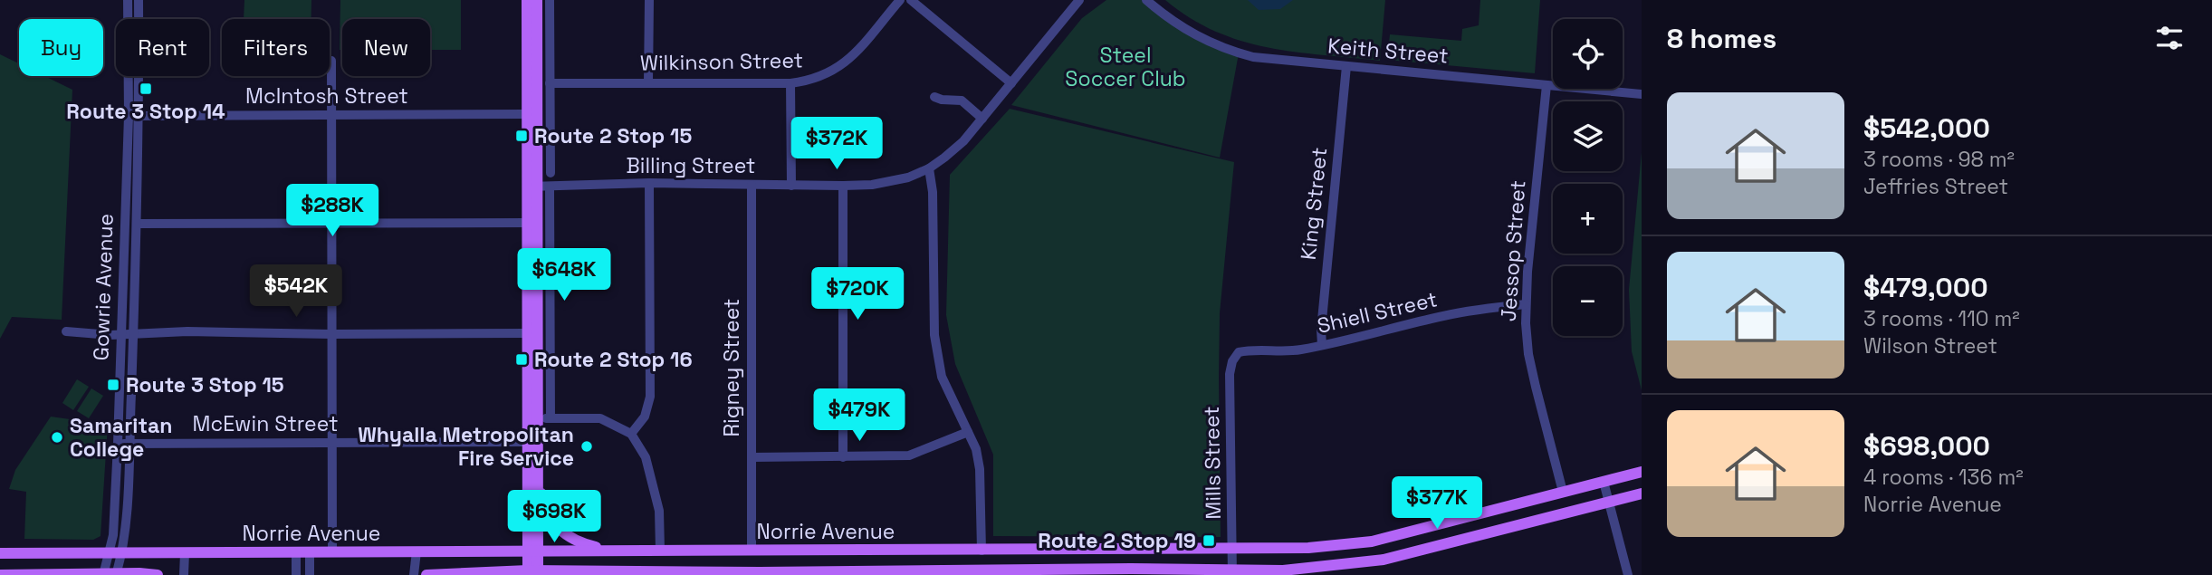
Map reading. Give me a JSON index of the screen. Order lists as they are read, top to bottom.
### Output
{
  "streets": {
    "main road": ["Norrie Avenue"],
    "street": [
      "Keith Street",
      "Wilkinson Street",
      "McIntosh Street",
      "Billing Street",
      "King Street",
      "Jessop Street",
      "Gowrie Avenue",
      "Shiell Street",
      "Rigney Street",
      "McEwin Street",
      "Mills Street"
    ]
  },
  "crossings": [
    ["Keith Street", "King Street"],
    ["Keith Street", "Jessop Street"],
    ["McIntosh Street", "Gowrie Avenue"],
    ["Billing Street", "Rigney Street"],
    ["King Street", "Shiell Street"],
    ["Jessop Street", "Shiell Street"],
    ["Jessop Street", "Norrie Avenue"],
    ["Gowrie Avenue", "McEwin Street"],
    ["Gowrie Avenue", "Norrie Avenue"],
    ["Shiell Street", "Mills Street"],
    ["Rigney Street", "Norrie Avenue"],
    ["Mills Street", "Norrie Avenue"]
  ],
  "parks": ["Steel Soccer Club"],
  "places": {
    "transit": [
      "Route 3 Stop 14",
      "Route 2 Stop 15",
      "Route 2 Stop 16",
      "Route 3 Stop 15",
      "Route 2 Stop 19"
    ],
    "other": ["Samaritan College", "Whyalla Metropolitan Fire Service"]
  },
  "page": {
    "heading": "8 homes",
    "map_buttons": ["+", "−"],
    "chip": [
      "Buy",
      "Rent",
      "Filters",
      "New"
    ],
    "list": [
      {
        "name": "$542,000",
        "note": "3 rooms · 98 m² · Jeffries Street"
      },
      {
        "name": "$479,000",
        "note": "3 rooms · 110 m² · Wilson Street"
      },
      {
        "name": "$698,000",
        "note": "4 rooms · 136 m² · Norrie Avenue"
      }
    ],
    "price": [
      "$372K",
      "$288K",
      "$648K",
      "$542K",
      "$720K",
      "$479K",
      "$377K",
      "$698K"
    ]
  }
}
